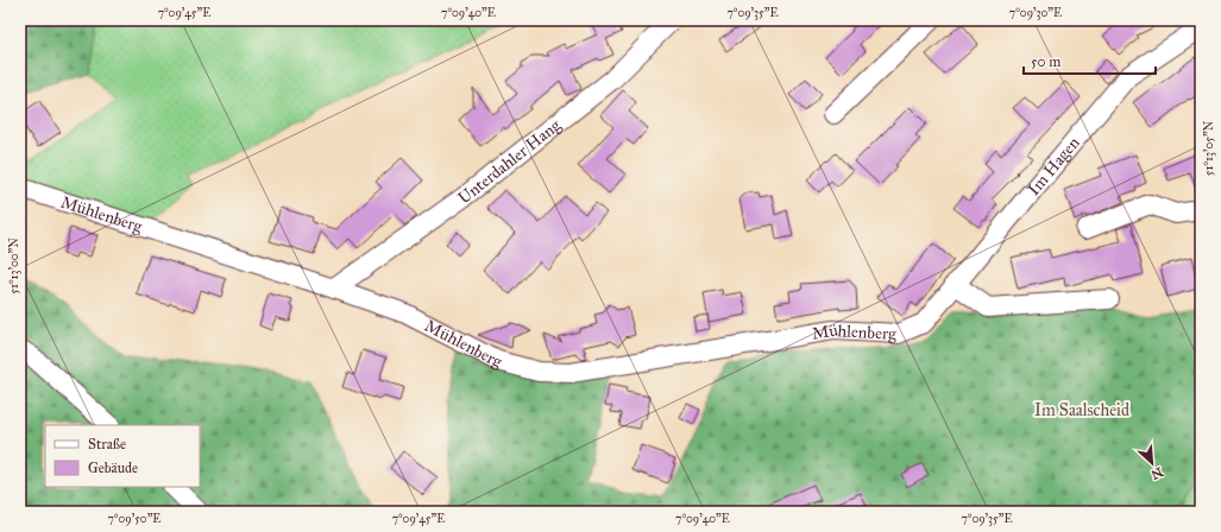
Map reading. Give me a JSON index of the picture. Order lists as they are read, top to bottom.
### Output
{
  "streets": {
    "street": ["Unterdahler Hang", "Im Hagen", "Mühlenberg"]
  },
  "crossings": [
    ["Unterdahler Hang", "Mühlenberg"],
    ["Im Hagen", "Mühlenberg"]
  ],
  "parks": ["Im Saalscheid"],
  "legend": ["Straße", "Gebäude"],
  "scale_bar": "50 m",
  "north": "bottom right",
  "coordinates": [
    "7°09'45\"E",
    "7°09'40\"E",
    "7°09'35\"E",
    "7°09'30\"E",
    "51°13'05\"N",
    "51°13'00\"N",
    "7°09'50\"E"
  ]
}
